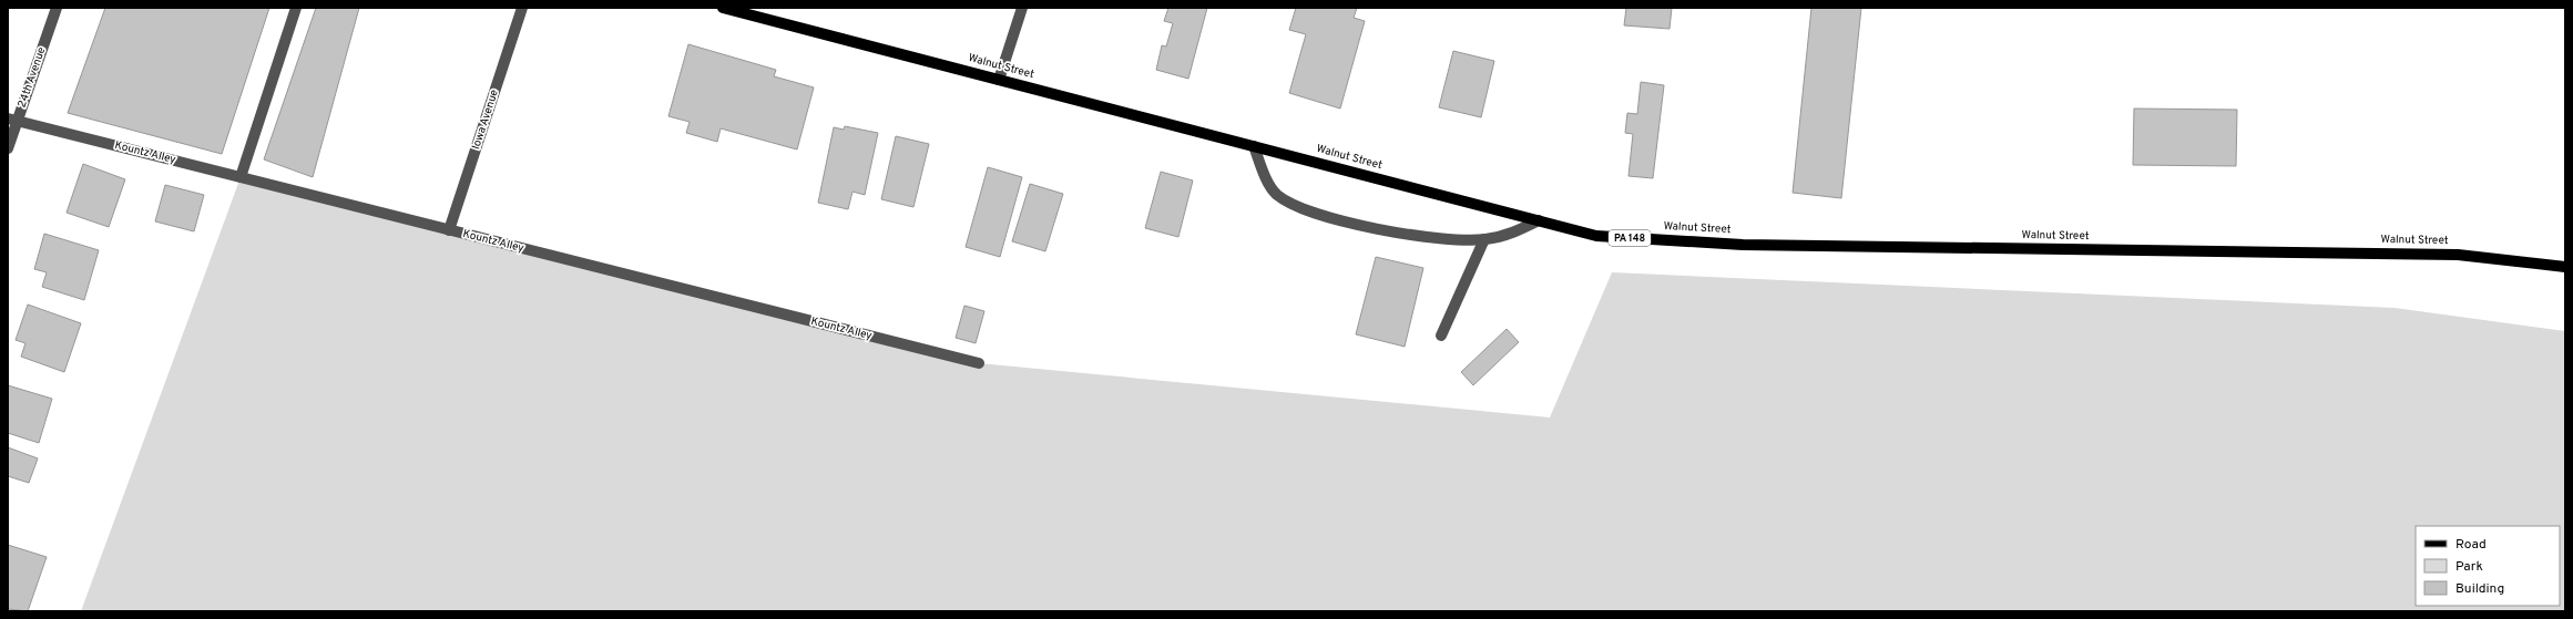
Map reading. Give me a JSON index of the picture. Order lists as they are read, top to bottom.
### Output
{
  "streets": {
    "main road": ["Walnut Street", "PA 148"],
    "street": ["24th Avenue", "Iowa Avenue", "Kountz Alley"]
  },
  "crossings": [
    ["24th Avenue", "Kountz Alley"],
    ["Iowa Avenue", "Kountz Alley"]
  ],
  "legend": ["Road", "Park", "Building"]
}
